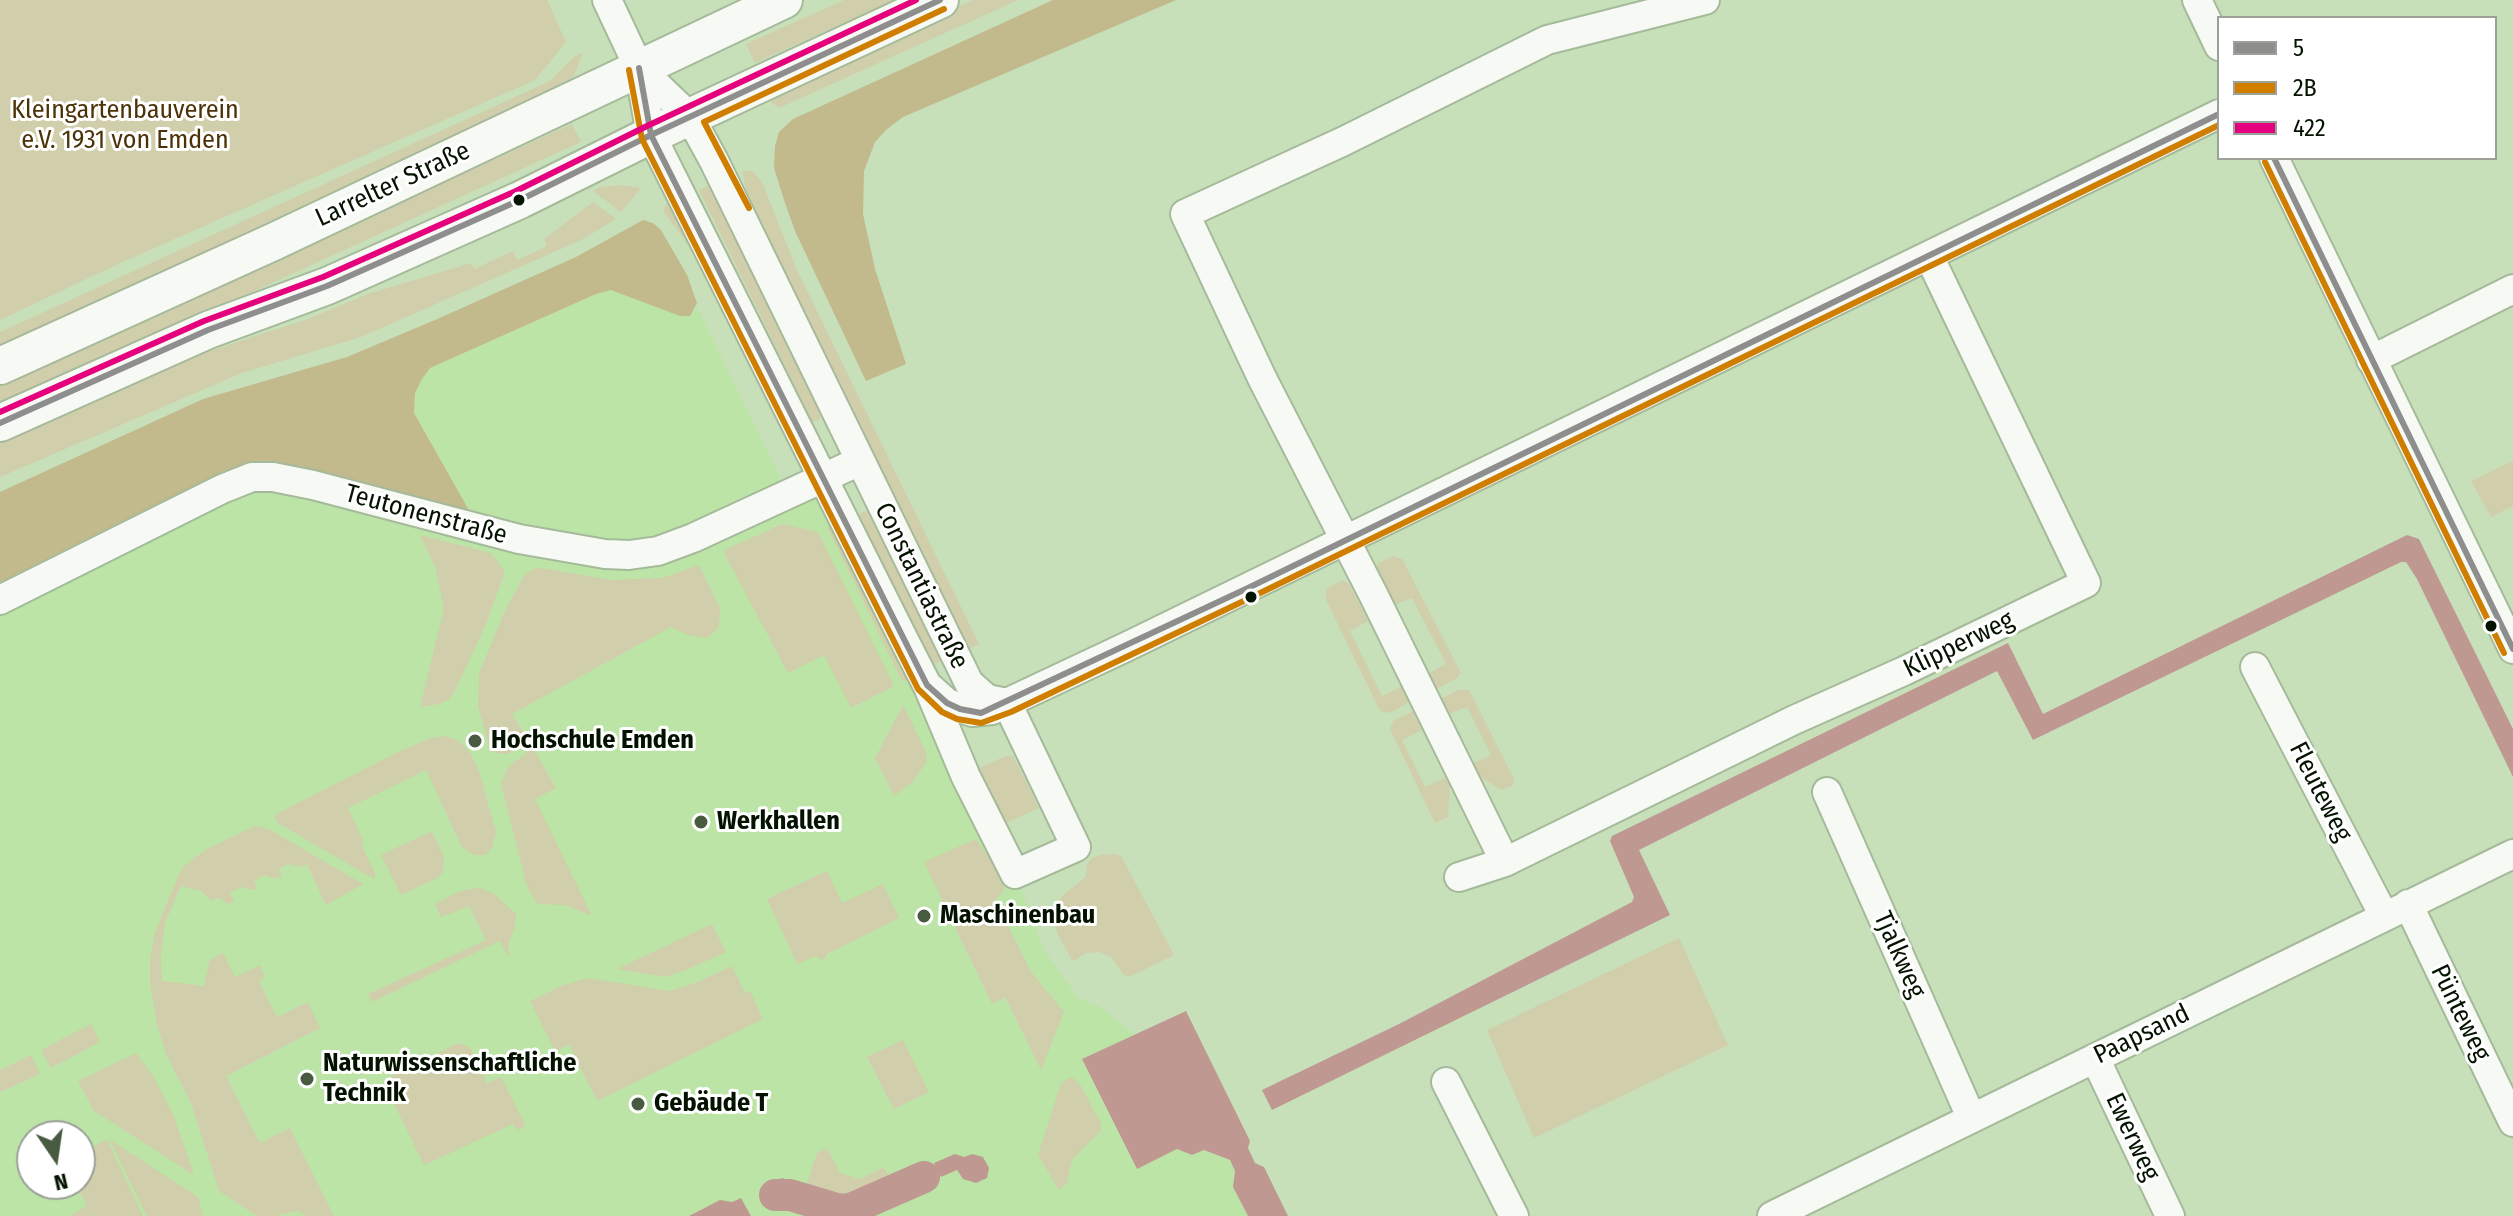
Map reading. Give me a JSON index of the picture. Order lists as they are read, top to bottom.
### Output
{
  "streets": {
    "street": [
      "Larrelter Straße",
      "Teutonenstraße",
      "Constantiastraße",
      "Klipperweg",
      "Fleuteweg",
      "Tjalkweg",
      "Pünteweg",
      "Paapsand",
      "Ewerweg"
    ]
  },
  "crossings": [
    ["Larrelter Straße", "Constantiastraße"],
    ["Teutonenstraße", "Constantiastraße"],
    ["Fleuteweg", "Pünteweg"],
    ["Fleuteweg", "Paapsand"],
    ["Tjalkweg", "Paapsand"],
    ["Pünteweg", "Paapsand"],
    ["Paapsand", "Ewerweg"]
  ],
  "parks": ["Kleingartenbauverein e.V. 1931 von Emden"],
  "places": [
    "Hochschule Emden",
    "Werkhallen",
    "Maschinenbau",
    "Naturwissenschaftliche Technik",
    "Gebäude T"
  ],
  "lines": ["transit line 5", "transit line 422", "transit line 2B"],
  "legend": ["5", "2B", "422"],
  "north": "bottom"
}
